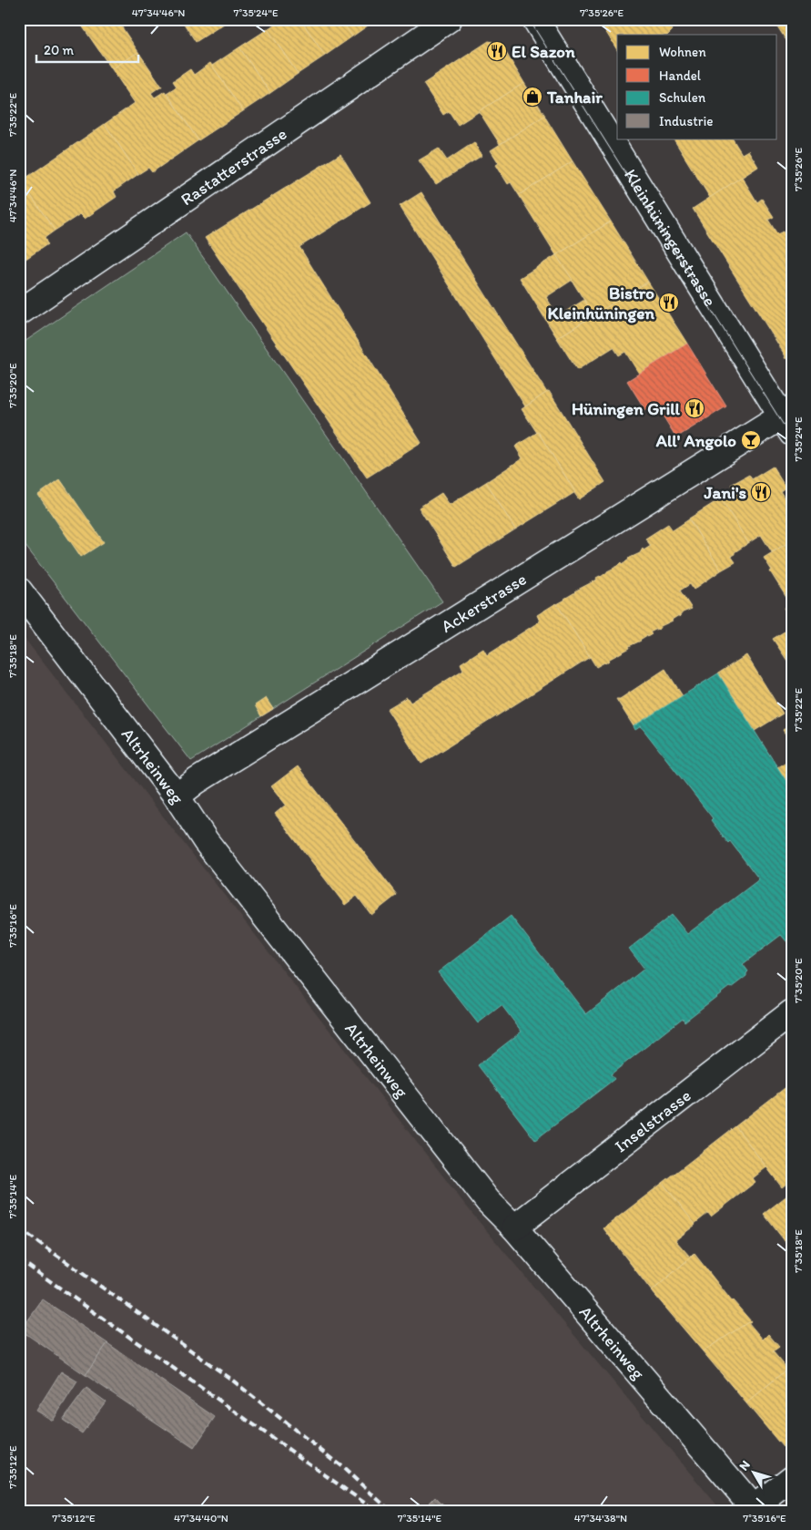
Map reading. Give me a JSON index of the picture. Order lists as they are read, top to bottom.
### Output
{
  "streets": {
    "street": [
      "Rastatterstrasse",
      "Kleinhüningerstrasse",
      "Ackerstrasse",
      "Altrheinweg",
      "Inselstrasse"
    ]
  },
  "crossings": [
    ["Kleinhüningerstrasse", "Ackerstrasse"],
    ["Ackerstrasse", "Altrheinweg"],
    ["Altrheinweg", "Inselstrasse"]
  ],
  "places": {
    "restaurant": [
      "El Sazon",
      "Bistro Kleinhüningen",
      "Hüningen Grill",
      "Jani's"
    ],
    "shop": ["Tanhair"],
    "bar": ["All' Angolo"]
  },
  "legend": [
    "Wohnen",
    "Handel",
    "Schulen",
    "Industrie"
  ],
  "scale_bar": "20 m",
  "north": "top left",
  "coordinates": [
    "47°34'46\"N",
    "7°35'24\"E",
    "7°35'26\"E",
    "7°35'22\"E",
    "7°35'20\"E",
    "7°35'18\"E",
    "7°35'16\"E",
    "7°35'14\"E",
    "7°35'12\"E",
    "47°34'40\"N",
    "47°34'38\"N"
  ]
}
